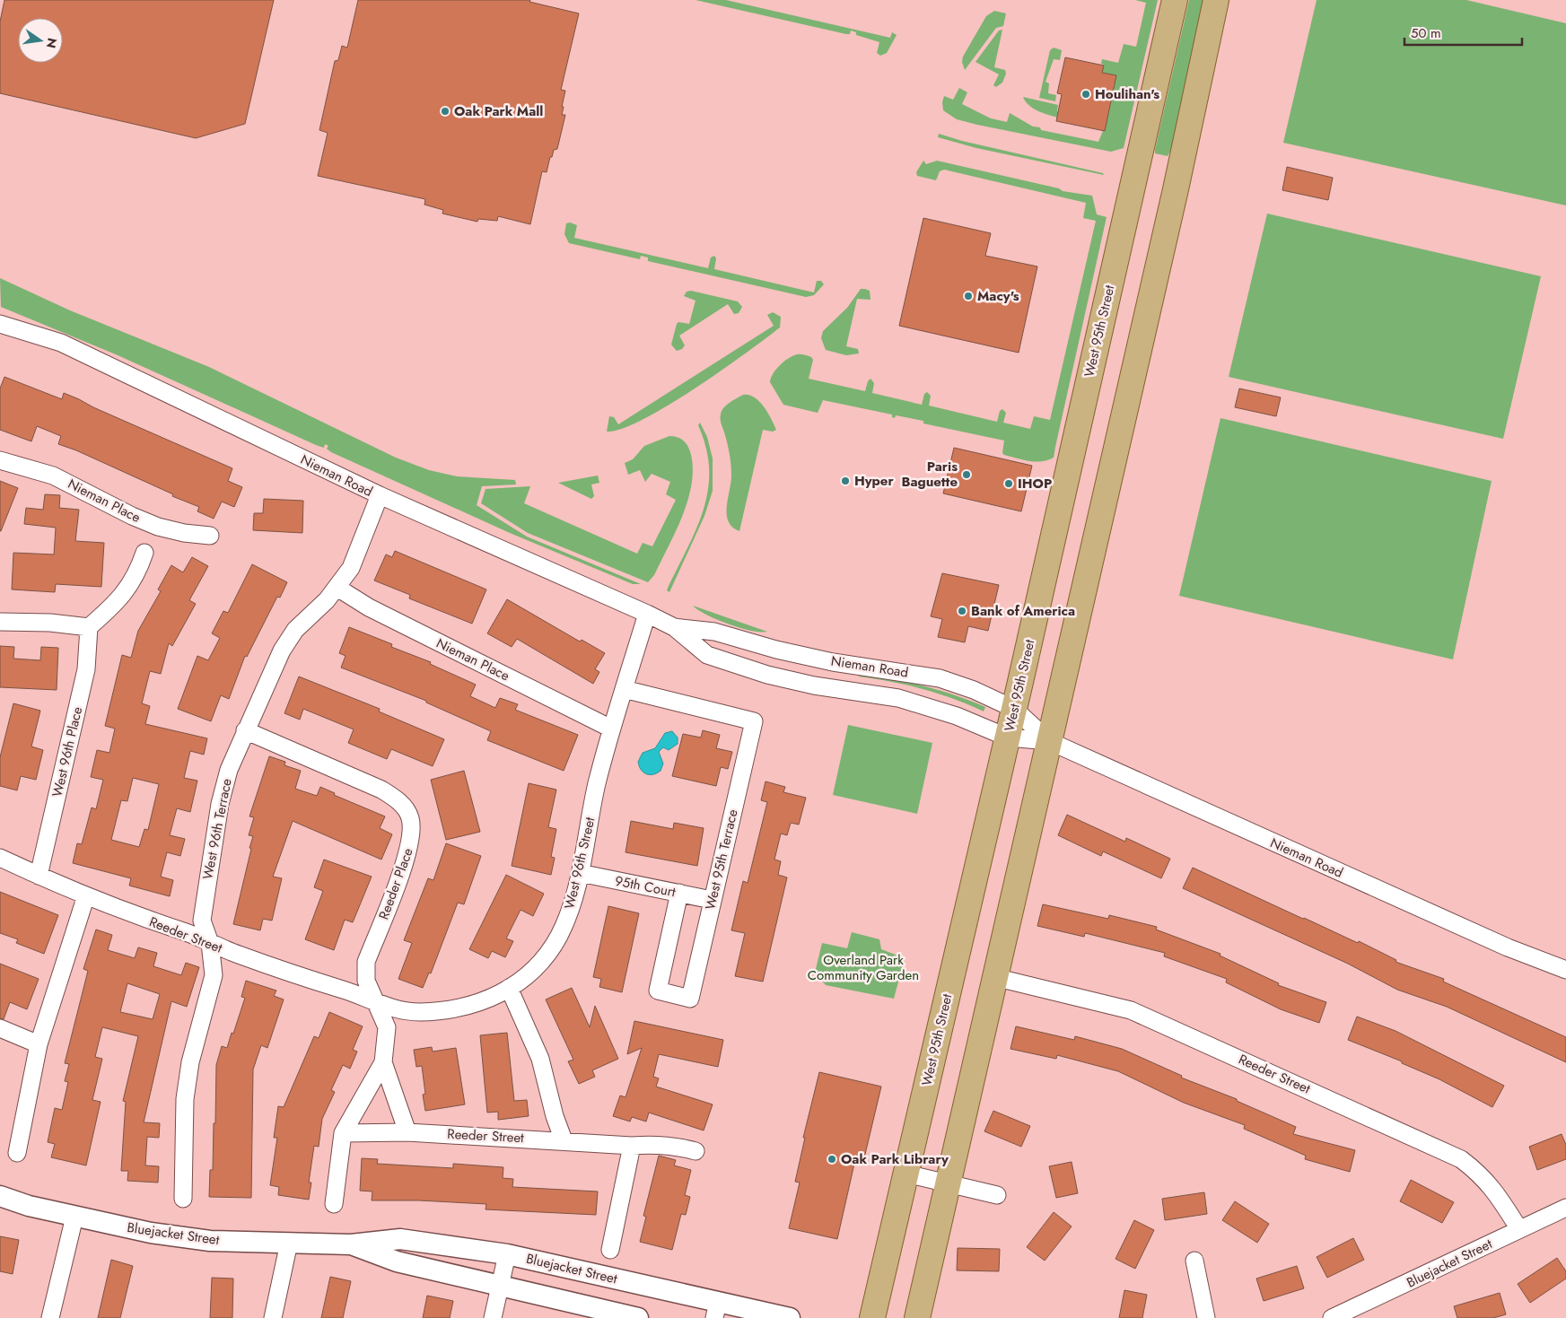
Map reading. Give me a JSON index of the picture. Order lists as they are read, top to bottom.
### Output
{
  "streets": {
    "main road": ["West 95th Street"],
    "street": [
      "Nieman Road",
      "Nieman Place",
      "West 96th Place",
      "West 96th Terrace",
      "West 95th Terrace",
      "West 96th Street",
      "Reeder Place",
      "95th Court",
      "Reeder Street",
      "Bluejacket Street"
    ]
  },
  "crossings": [
    ["West 95th Street", "Nieman Road"],
    ["Nieman Road", "West 96th Terrace"],
    ["Nieman Road", "West 96th Street"],
    ["Nieman Place", "West 96th Terrace"],
    ["Nieman Place", "West 96th Street"],
    ["West 96th Place", "Reeder Street"],
    ["West 96th Terrace", "Reeder Place"],
    ["West 96th Terrace", "Reeder Street"],
    ["West 95th Terrace", "West 96th Street"],
    ["West 95th Terrace", "95th Court"],
    ["West 96th Street", "95th Court"],
    ["West 96th Street", "Reeder Street"],
    ["Reeder Place", "Reeder Street"],
    ["Reeder Street", "Bluejacket Street"]
  ],
  "parks": ["Overland Park Community Garden"],
  "places": [
    "Houlihan's",
    "Oak Park Mall",
    "Macy's",
    "Paris Baguette",
    "Hyper",
    "IHOP",
    "Bank of America",
    "Oak Park Library"
  ],
  "scale_bar": "50 m",
  "north": "right"
}
